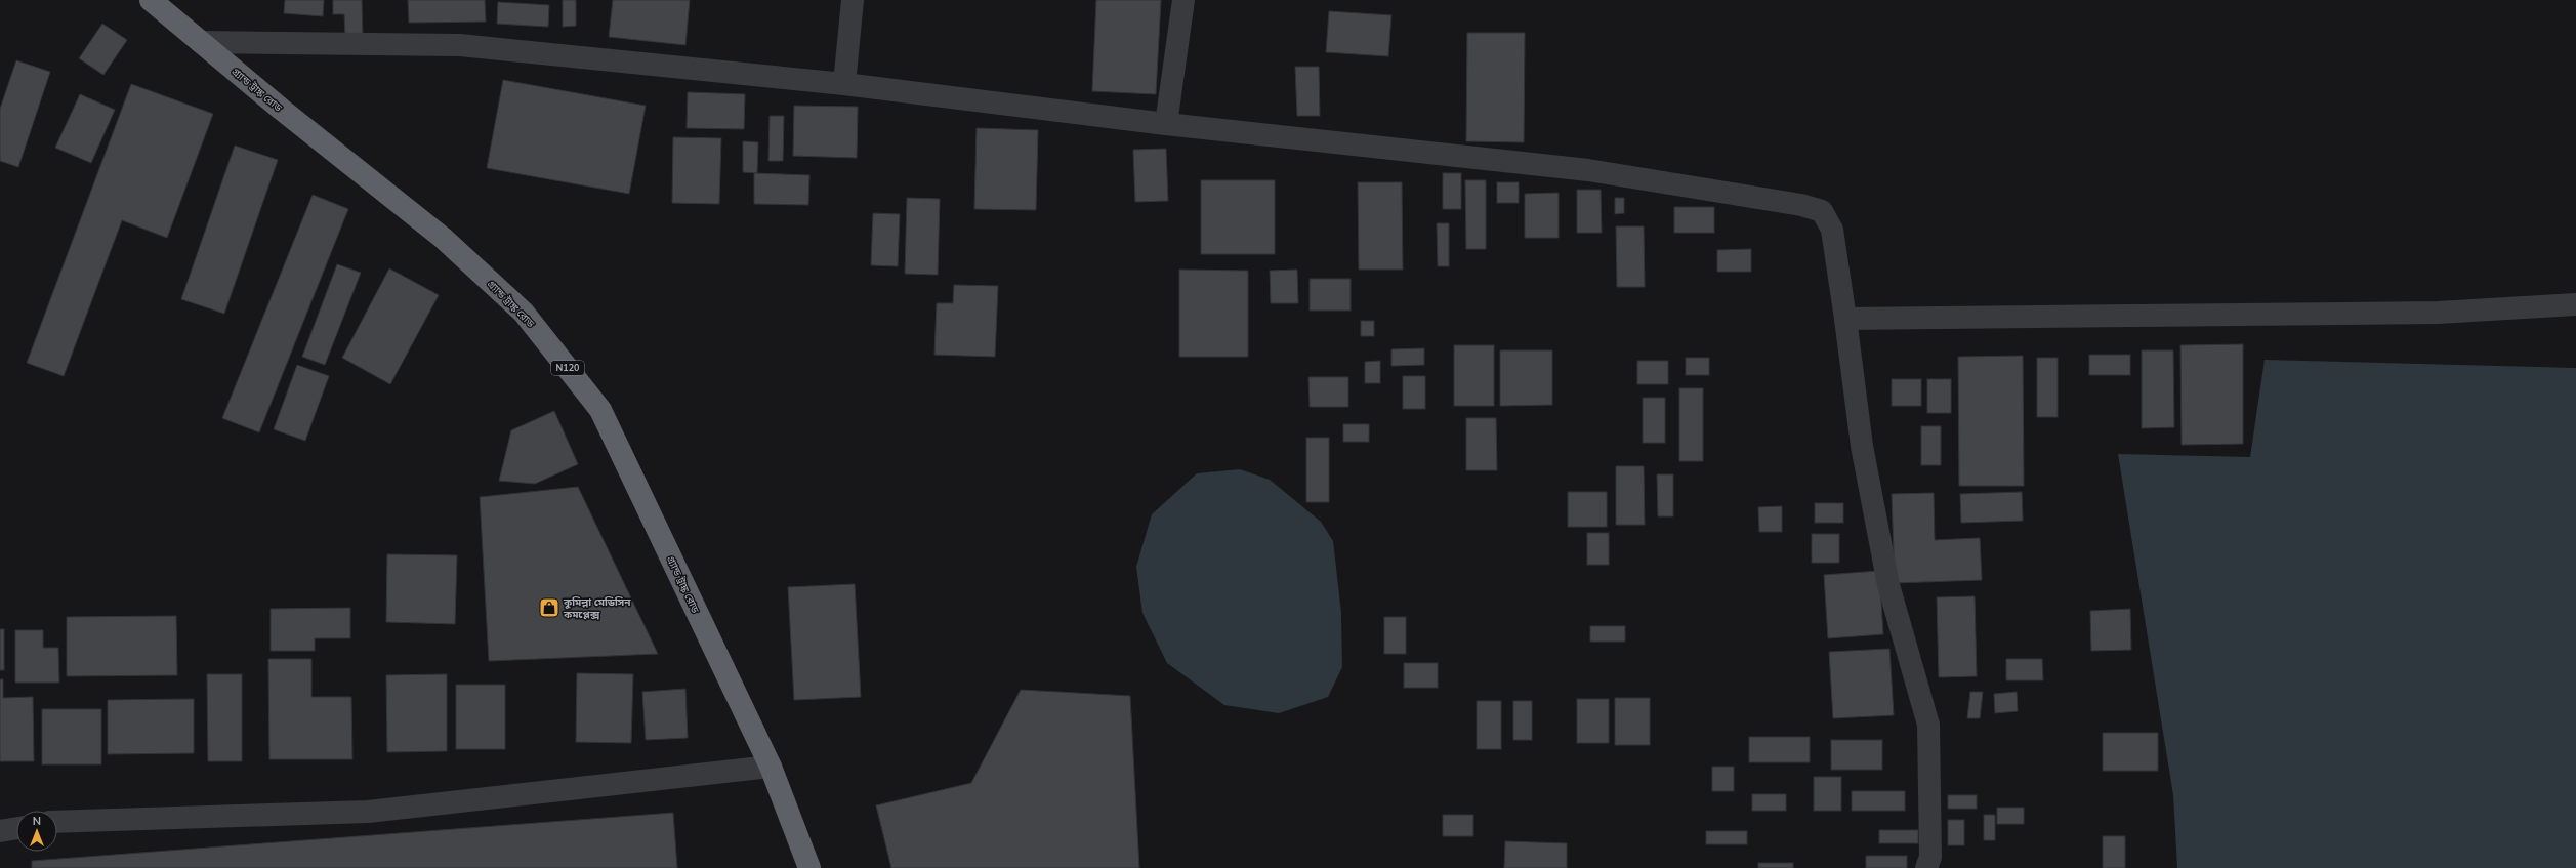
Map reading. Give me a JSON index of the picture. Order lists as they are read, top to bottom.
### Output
{
  "streets": {
    "highway": ["গ্র্যান্ড ট্রাঙ্ক রোড", "N120"]
  },
  "places": {
    "shop": ["কুমিল্লা মেডিসিন কমপ্লেক্স"]
  },
  "north": "top"
}
